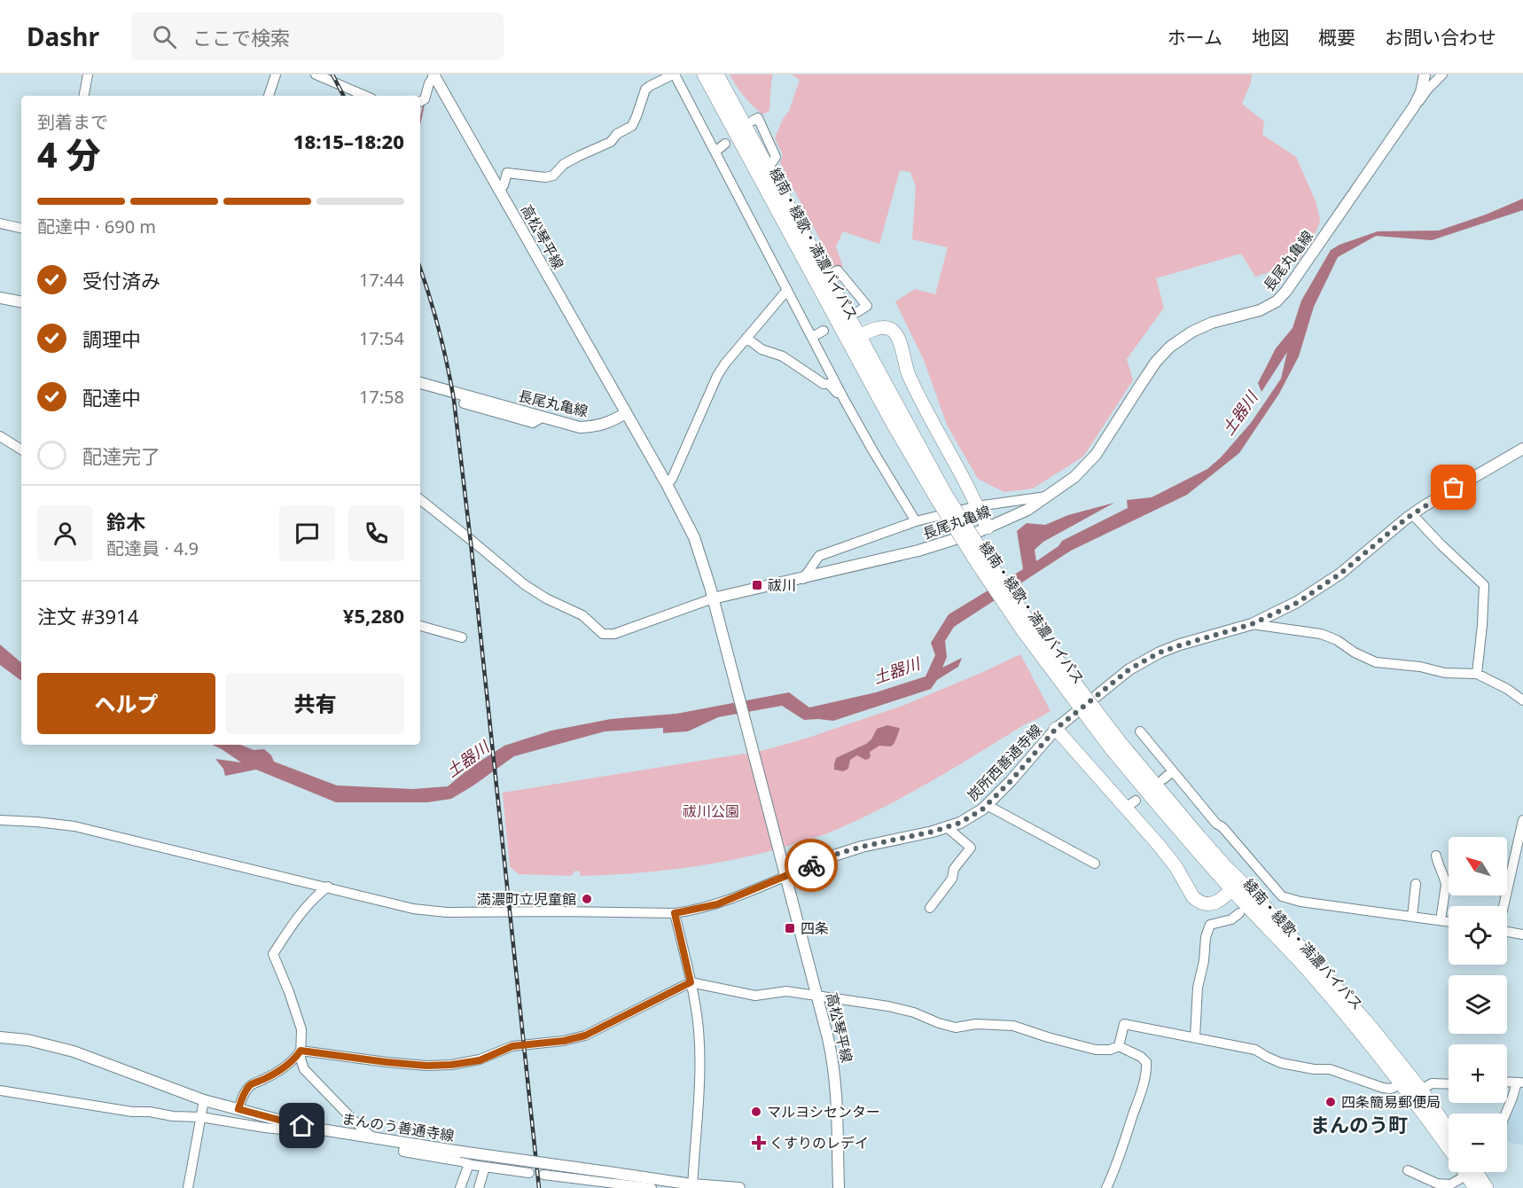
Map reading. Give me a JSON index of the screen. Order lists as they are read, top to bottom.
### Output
{
  "streets": {
    "highway": ["綾南・綾歌・満濃バイパス"],
    "main road": [
      "高松琴平線",
      "長尾丸亀線",
      "炭所西善通寺線",
      "まんのう善通寺線"
    ]
  },
  "crossings": [
    ["高松琴平線", "長尾丸亀線"],
    ["高松琴平線", "炭所西善通寺線"]
  ],
  "districts": ["まんのう町"],
  "water": ["土器川"],
  "parks": ["祓川公園"],
  "places": {
    "transit": ["祓川", "四条"],
    "other": ["満濃町立児童館", "四条簡易郵便局", "マルヨシセンター"],
    "health": ["くすりのレデイ"]
  },
  "north": "top left",
  "page": {
    "header": "Dashr",
    "search": "ここで検索",
    "nav": [
      "ホーム",
      "地図",
      "概要",
      "お問い合わせ"
    ],
    "heading": ["4 分", "到着まで", "18:15–18:20"],
    "panel": [
      "鈴木",
      "配達員 · 4.9",
      "注文 #3914",
      "¥5,280"
    ],
    "bar": "配達中 · 690 m",
    "list": [
      ["受付済み", "17:44"],
      ["調理中", "17:54"],
      ["配達中", "17:58"],
      "配達完了"
    ],
    "buttons": ["ヘルプ", "共有"],
    "map_buttons": ["+", "−"]
  }
}
